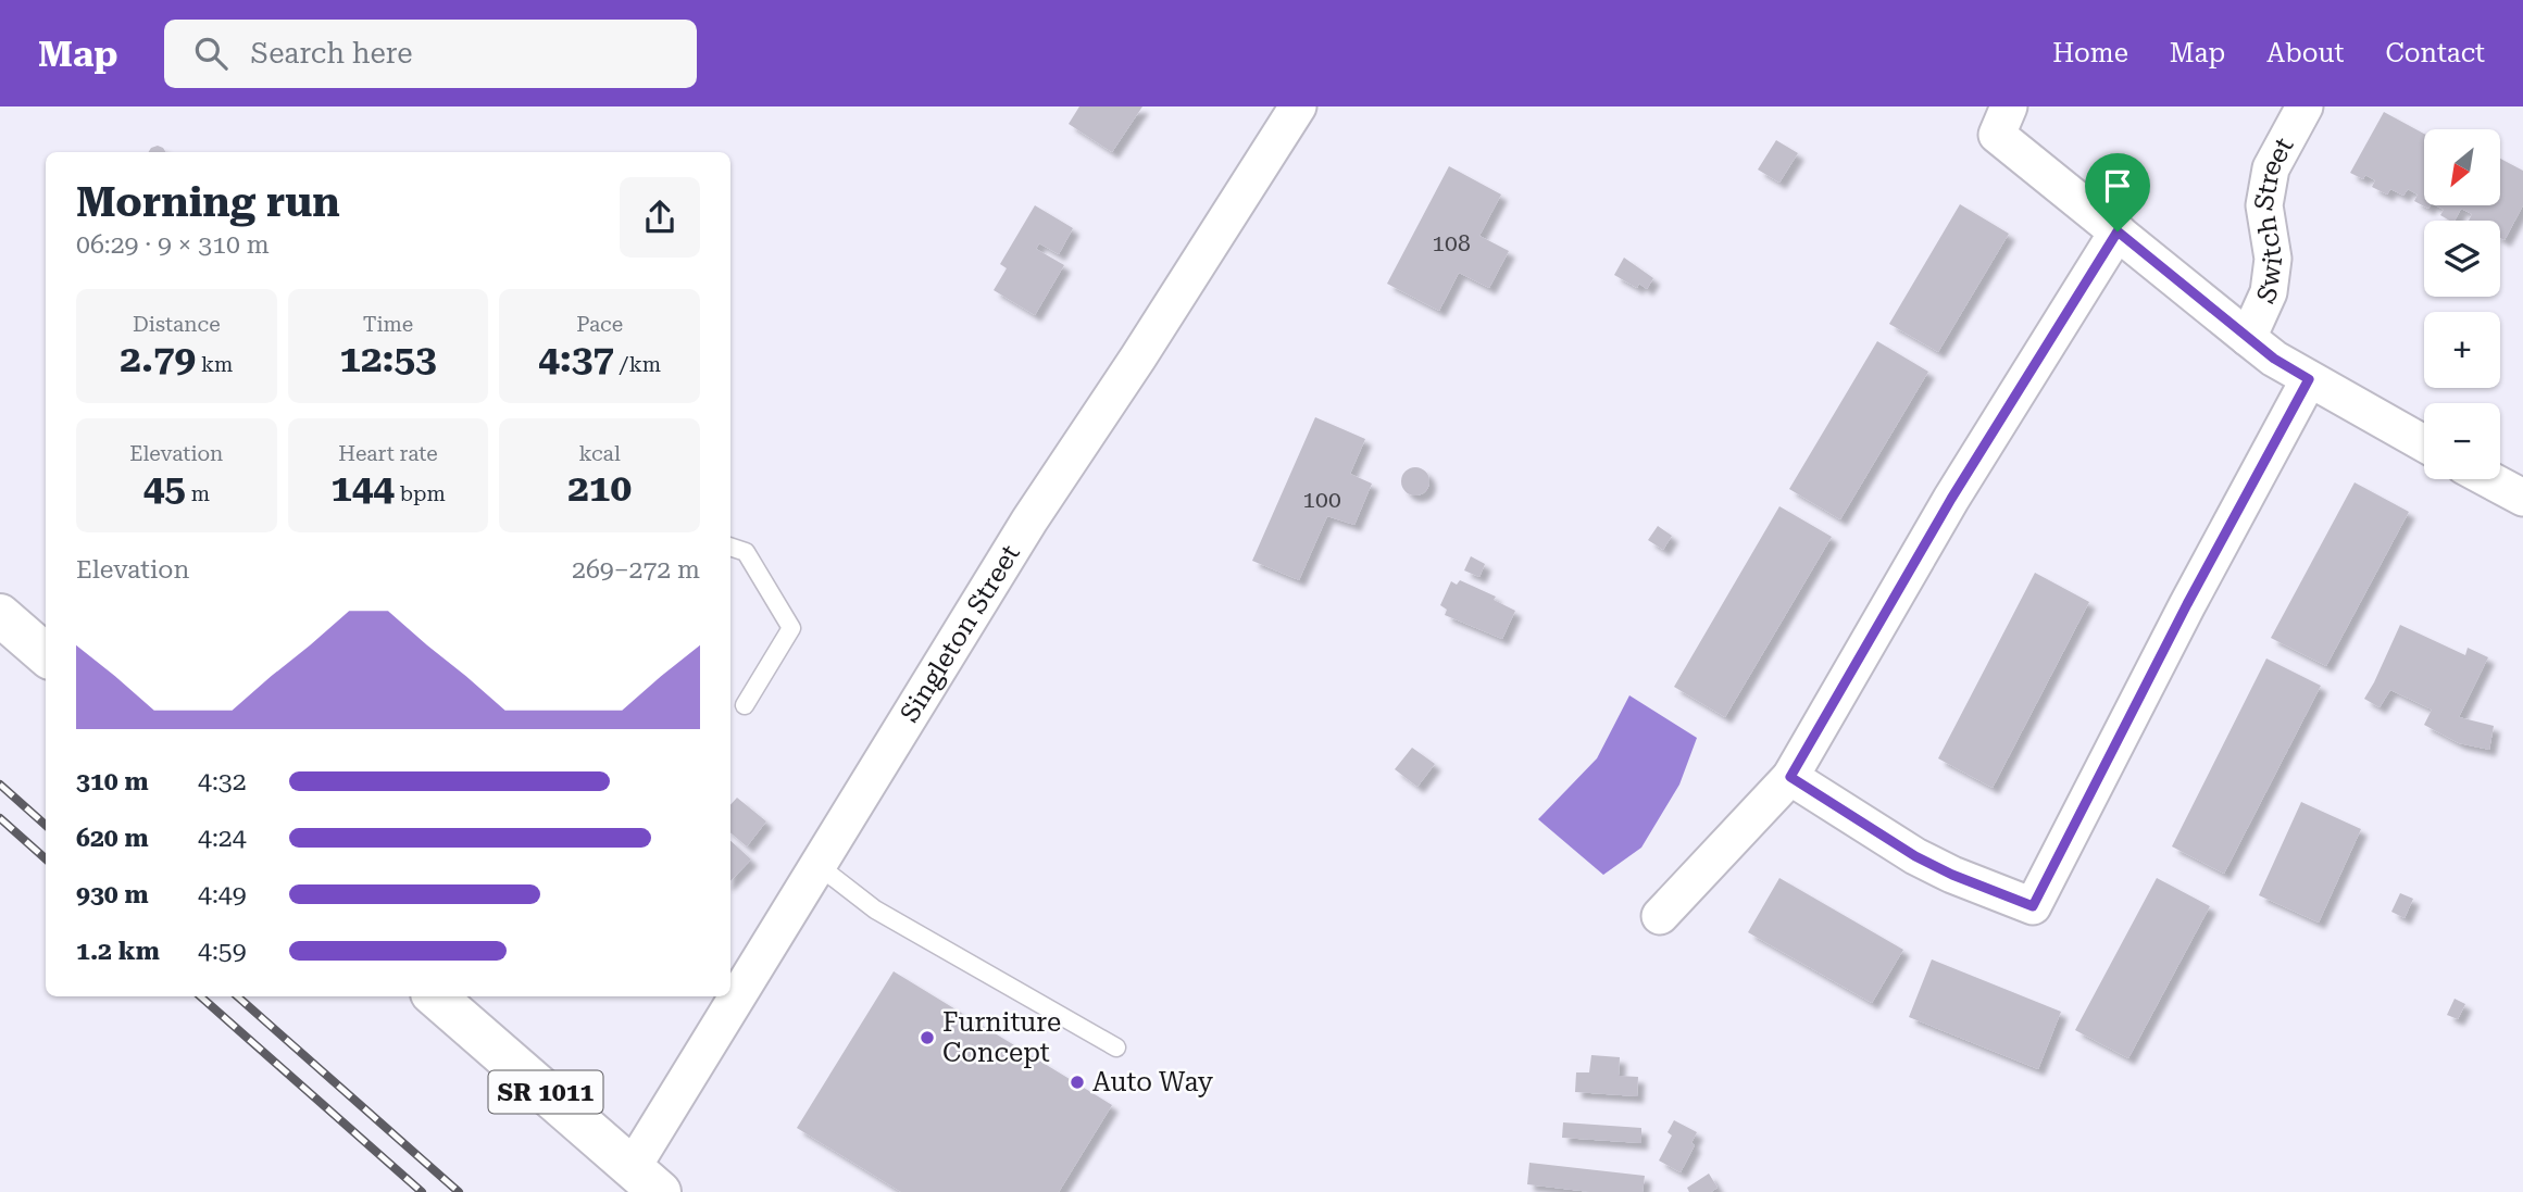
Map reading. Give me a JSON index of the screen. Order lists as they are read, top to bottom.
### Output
{
  "streets": {
    "main road": ["SR 1011"],
    "street": ["Switch Street", "Singleton Street"]
  },
  "crossings": [
    ["Singleton Street", "SR 1011"]
  ],
  "places": ["Furniture Concept", "Auto Way"],
  "house_numbers": ["108", "100"],
  "north": "bottom left",
  "page": {
    "header": "Map",
    "search": "Search here",
    "nav": [
      "Home",
      "Map",
      "About",
      "Contact"
    ],
    "map_buttons": ["+", "−"],
    "heading": ["Morning run", "06:29 · 9 × 310 m"],
    "stats": [
      ["Distance", "2.79 km"],
      ["Time", "12:53"],
      ["Pace", "4:37 /km"],
      ["Elevation", "45 m"],
      ["Heart rate", "144 bpm"],
      ["kcal", "210"]
    ],
    "chart": ["Elevation", "269–272 m"],
    "list": [
      {
        "name": "310 m",
        "note": "4:32"
      },
      {
        "name": "620 m",
        "note": "4:24"
      },
      {
        "name": "930 m",
        "note": "4:49"
      },
      {
        "name": "1.2 km",
        "note": "4:59"
      }
    ]
  }
}
